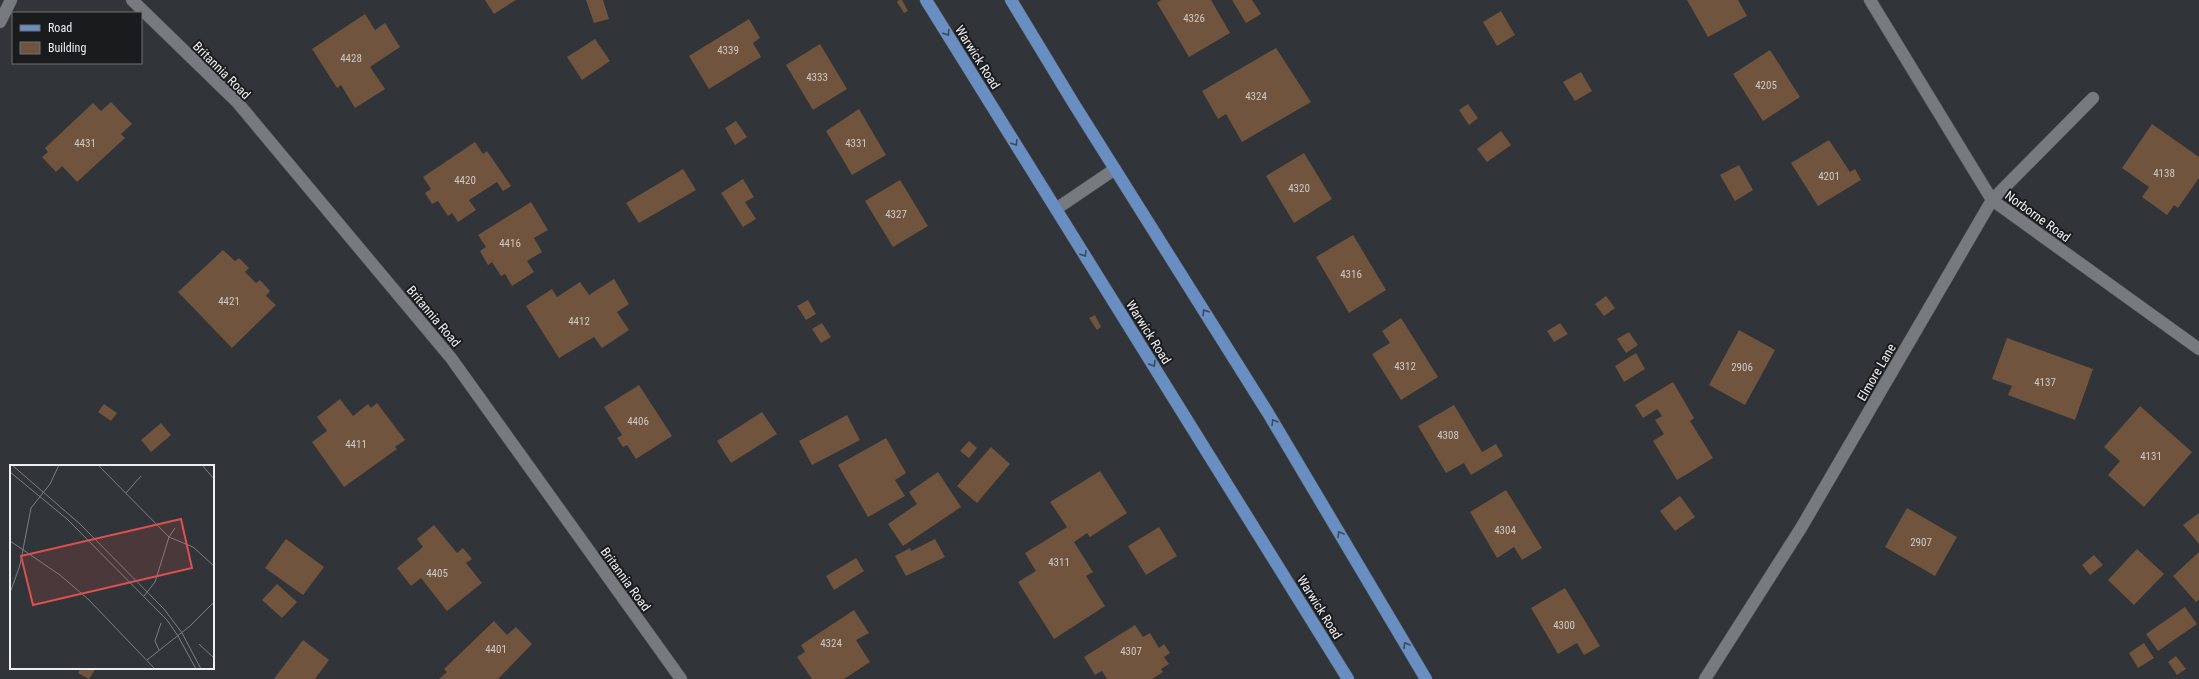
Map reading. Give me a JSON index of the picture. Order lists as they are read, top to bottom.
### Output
{
  "streets": {
    "main road": ["Warwick Road"],
    "street": ["Britannia Road", "Norborne Road", "Elmore Lane"]
  },
  "crossings": [
    ["Norborne Road", "Elmore Lane"]
  ],
  "house_numbers": [
    "4326",
    "4339",
    "4428",
    "4333",
    "4205",
    "4324",
    "4431",
    "4331",
    "4138",
    "4201",
    "4420",
    "4320",
    "4327",
    "4416",
    "4316",
    "4421",
    "4412",
    "4312",
    "2906",
    "4137",
    "4406",
    "4308",
    "4411",
    "4131",
    "4304",
    "2907",
    "4311",
    "4405",
    "4300",
    "4324",
    "4401",
    "4307"
  ],
  "legend": ["Road", "Building"]
}
